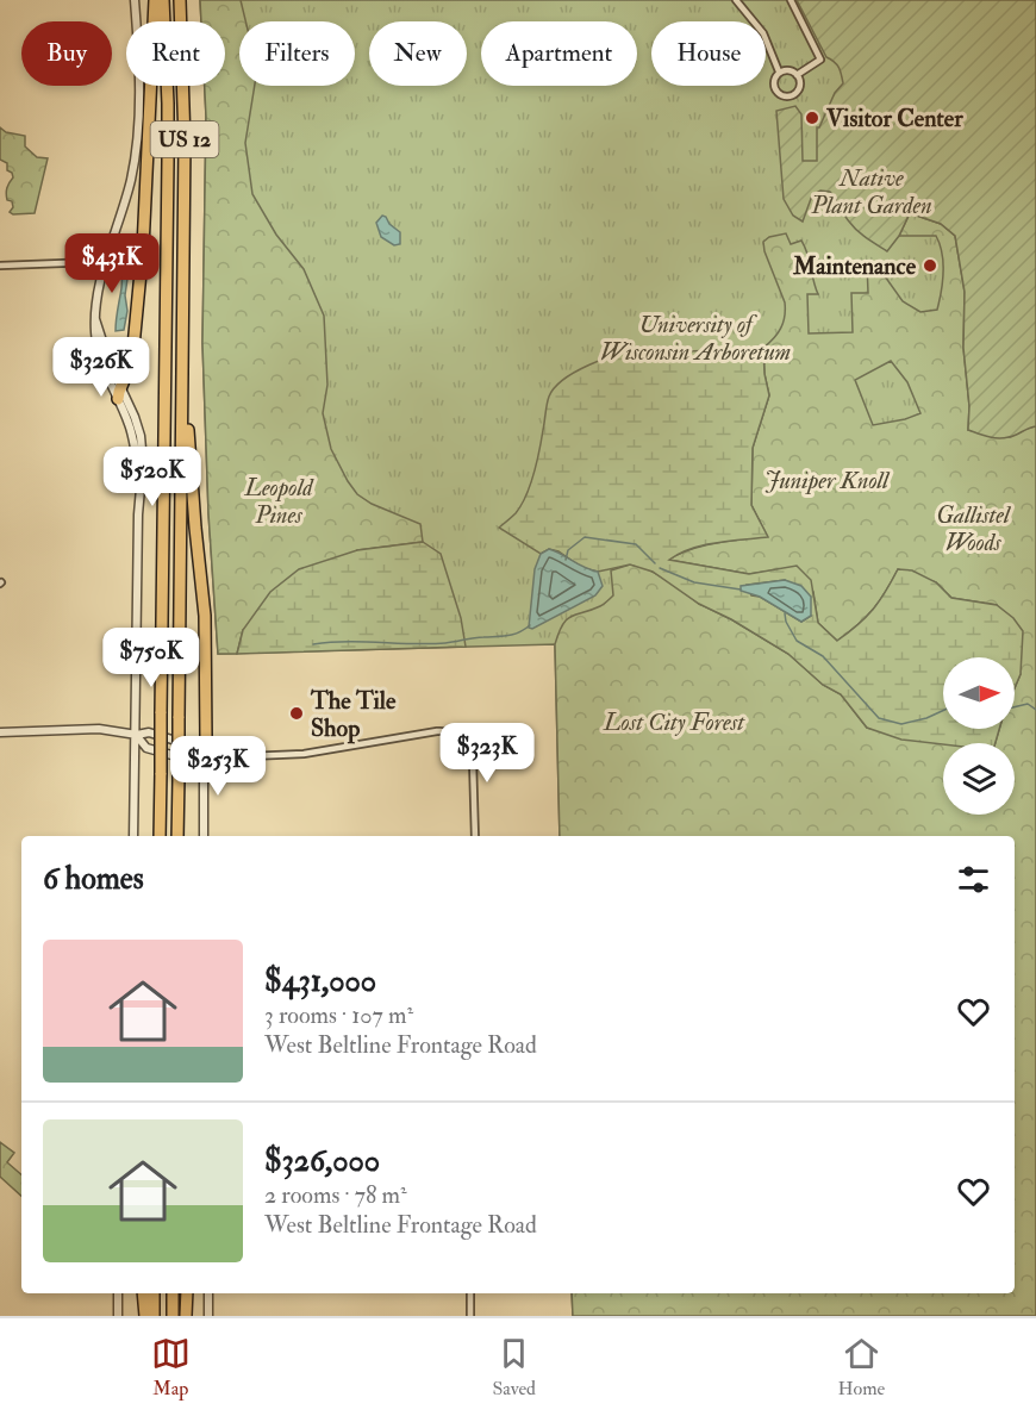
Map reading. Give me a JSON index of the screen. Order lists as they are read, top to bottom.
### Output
{
  "streets": {
    "highway": ["US 12"]
  },
  "parks": [
    "Native Plant Garden",
    "University of Wisconsin Arboretum",
    "Juniper Knoll",
    "Leopold Pines",
    "Gallistel Woods",
    "Lost City Forest"
  ],
  "places": ["Visitor Center", "Maintenance", "The Tile Shop"],
  "north": "right",
  "page": {
    "chip": [
      "Buy",
      "Rent",
      "Filters",
      "New",
      "Apartment",
      "House"
    ],
    "price": [
      "$431K",
      "$326K",
      "$520K",
      "$750K",
      "$323K",
      "$253K"
    ],
    "heading": "6 homes",
    "list": [
      {
        "name": "$431,000",
        "note": "3 rooms · 107 m² · West Beltline Frontage Road"
      },
      {
        "name": "$326,000",
        "note": "2 rooms · 78 m² · West Beltline Frontage Road"
      }
    ],
    "tabs": ["Map", "Saved", "Home"]
  }
}
